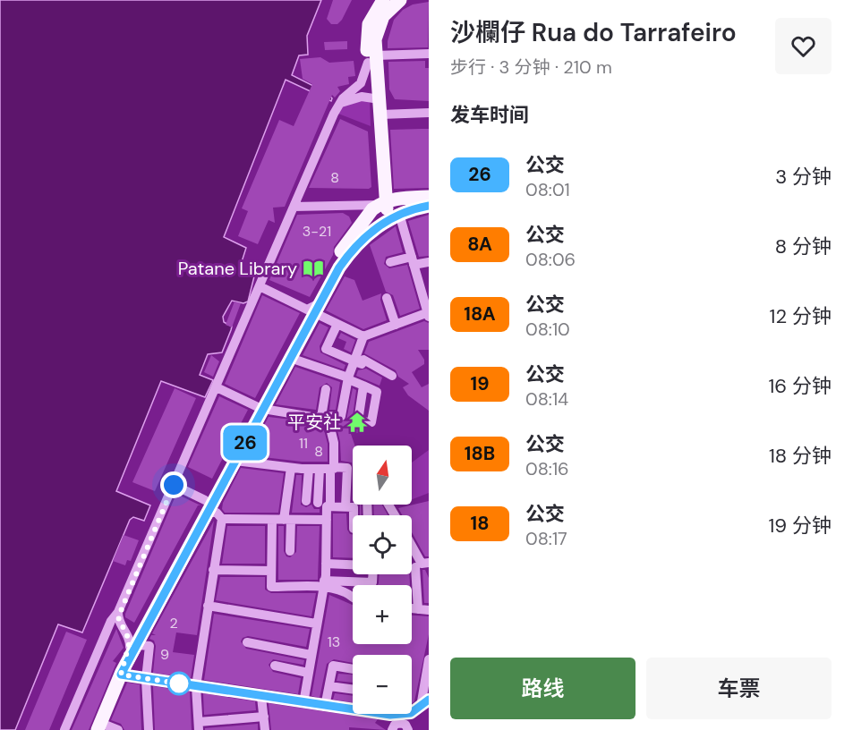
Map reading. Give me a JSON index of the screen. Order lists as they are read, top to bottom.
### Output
{
  "places": {
    "library": ["Patane Library"],
    "temple": ["平安社"]
  },
  "lines": ["bus line 26"],
  "house_numbers": [
    "8",
    "3-21",
    "11",
    "8",
    "2",
    "13",
    "9"
  ],
  "north": "top",
  "page": {
    "on_map": "26",
    "heading": [
      ["沙欄仔 Rua do Tarrafeiro", "步行 · 3 分钟 · 210 m"],
      "发车时间"
    ],
    "list": [
      {
        "mark": "26",
        "name": "公交",
        "note": "08:01",
        "value": "3 分钟"
      },
      {
        "mark": "8A",
        "name": "公交",
        "note": "08:06",
        "value": "8 分钟"
      },
      {
        "mark": "18A",
        "name": "公交",
        "note": "08:10",
        "value": "12 分钟"
      },
      {
        "mark": "19",
        "name": "公交",
        "note": "08:14",
        "value": "16 分钟"
      },
      {
        "mark": "18B",
        "name": "公交",
        "note": "08:16",
        "value": "18 分钟"
      },
      {
        "mark": "18",
        "name": "公交",
        "note": "08:17",
        "value": "19 分钟"
      }
    ],
    "map_buttons": ["+", "−"],
    "buttons": ["路线", "车票"]
  }
}
